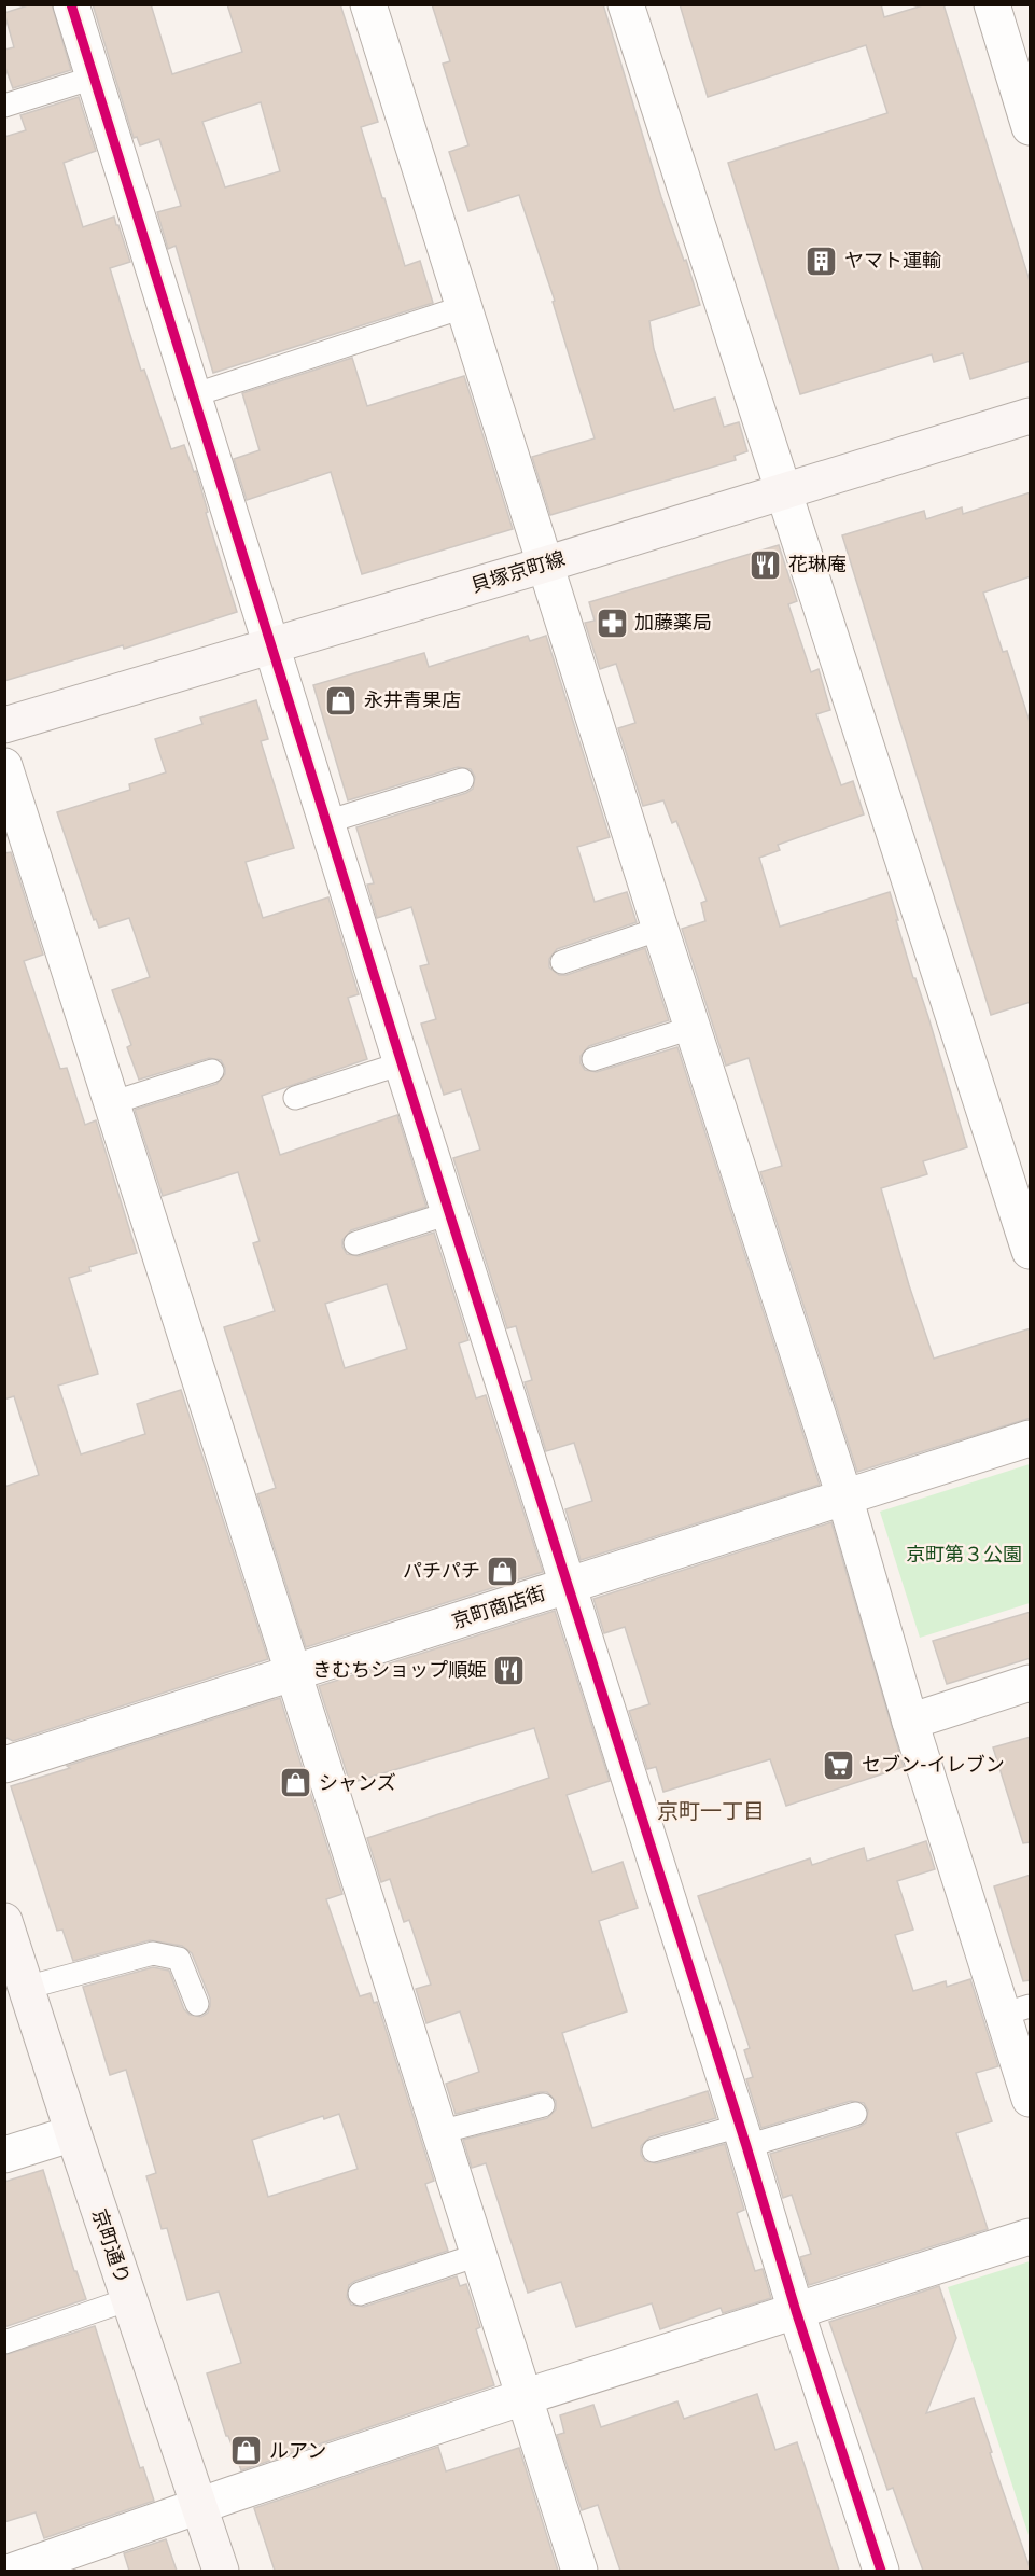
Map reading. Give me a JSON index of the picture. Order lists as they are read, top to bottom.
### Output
{
  "streets": {
    "street": ["貝塚京町線", "京町商店街", "京町通り"]
  },
  "districts": ["京町一丁目"],
  "parks": ["京町第３公園"],
  "places": {
    "building": ["ヤマト運輸"],
    "restaurant": ["花琳庵", "きむちショップ順姫"],
    "pharmacy": ["加藤薬局"],
    "shop": [
      "永井青果店",
      "パチパチ",
      "シャンズ",
      "ルアン"
    ],
    "supermarket": ["セブン-イレブン"]
  }
}
